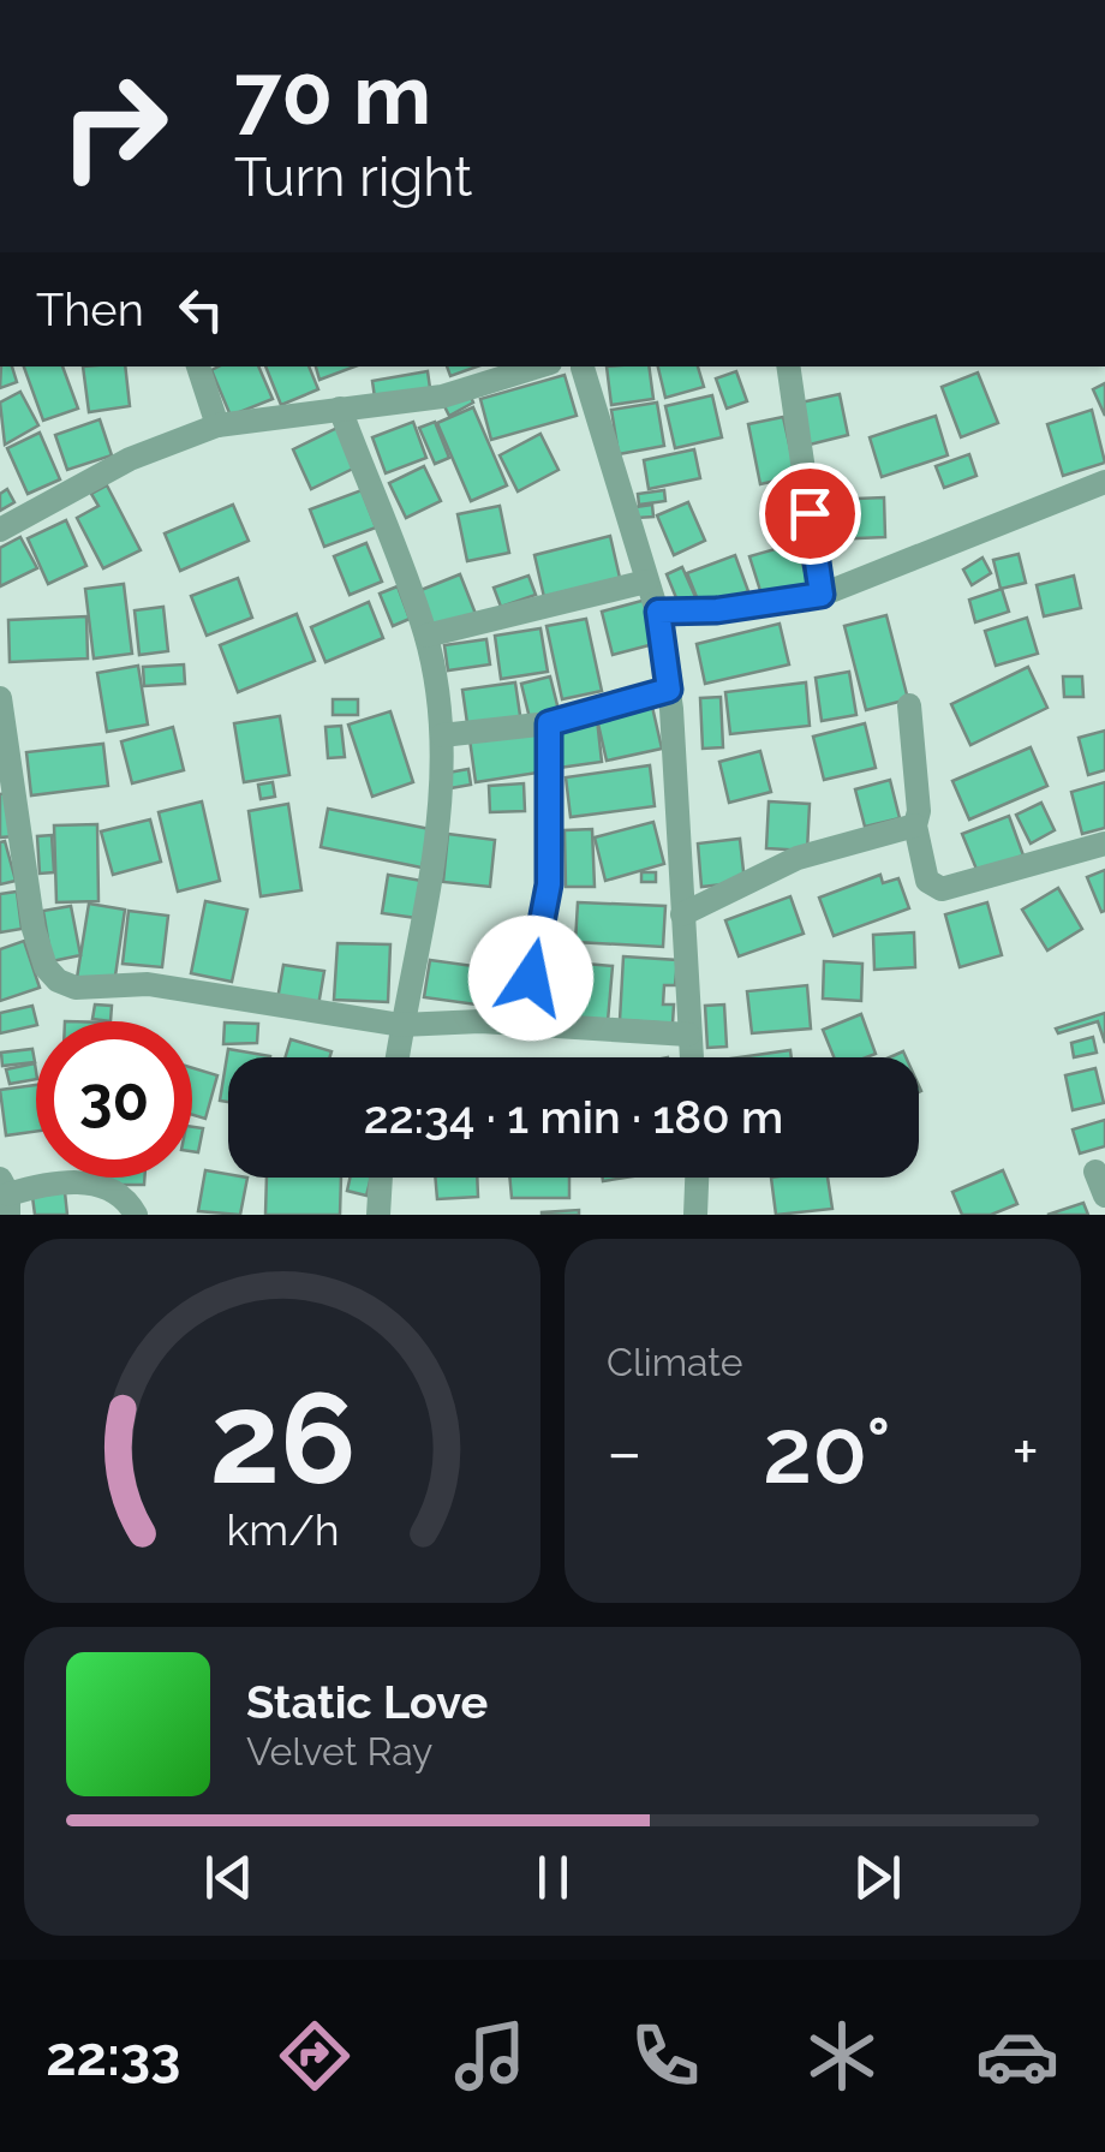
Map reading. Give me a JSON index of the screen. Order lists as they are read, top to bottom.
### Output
{
  "page": {
    "turn": ["70 m", "Turn right"],
    "then": "Then",
    "limit": "30",
    "trip": "22:34 · 1 min · 180 m",
    "tile": "Climate",
    "heat": ["−", "20°", "+"],
    "song": ["Static Love", "Velvet Ray"],
    "tabs": "22:33",
    "gauge": ["26", "km/h"]
  }
}
